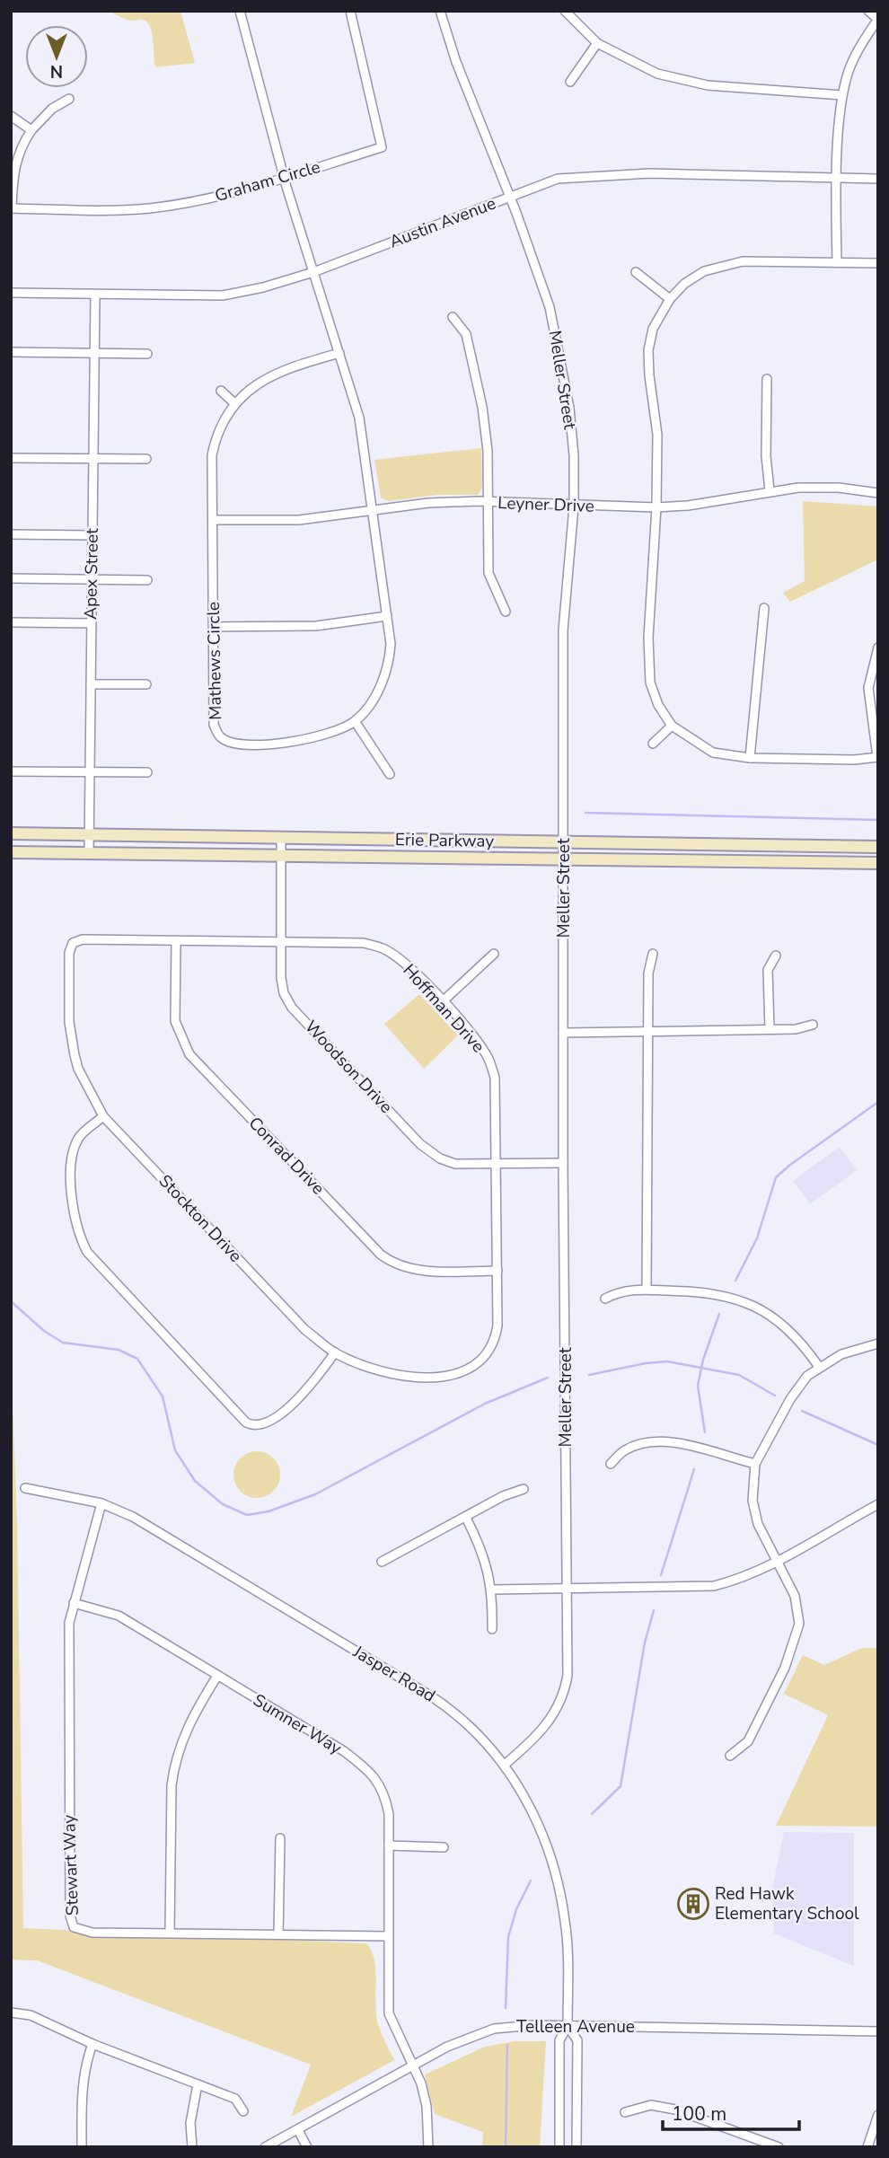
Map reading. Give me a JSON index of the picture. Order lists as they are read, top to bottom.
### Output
{
  "streets": {
    "main road": ["Erie Parkway"],
    "street": [
      "Graham Circle",
      "Austin Avenue",
      "Meller Street",
      "Leyner Drive",
      "Apex Street",
      "Mathews Circle",
      "Hoffman Drive",
      "Woodson Drive",
      "Conrad Drive",
      "Stockton Drive",
      "Jasper Road",
      "Sumner Way",
      "Stewart Way",
      "Telleen Avenue"
    ]
  },
  "crossings": [
    ["Graham Circle", "Mathews Circle"],
    ["Austin Avenue", "Meller Street"],
    ["Austin Avenue", "Apex Street"],
    ["Austin Avenue", "Mathews Circle"],
    ["Meller Street", "Leyner Drive"],
    ["Meller Street", "Erie Parkway"],
    ["Meller Street", "Woodson Drive"],
    ["Meller Street", "Jasper Road"],
    ["Leyner Drive", "Mathews Circle"],
    ["Apex Street", "Erie Parkway"],
    ["Erie Parkway", "Woodson Drive"],
    ["Hoffman Drive", "Woodson Drive"],
    ["Hoffman Drive", "Conrad Drive"],
    ["Hoffman Drive", "Stockton Drive"],
    ["Jasper Road", "Telleen Avenue"],
    ["Sumner Way", "Stewart Way"],
    ["Sumner Way", "Telleen Avenue"]
  ],
  "places": {
    "building": ["Red Hawk Elementary School"]
  },
  "scale_bar": "100 m",
  "north": "bottom"
}
